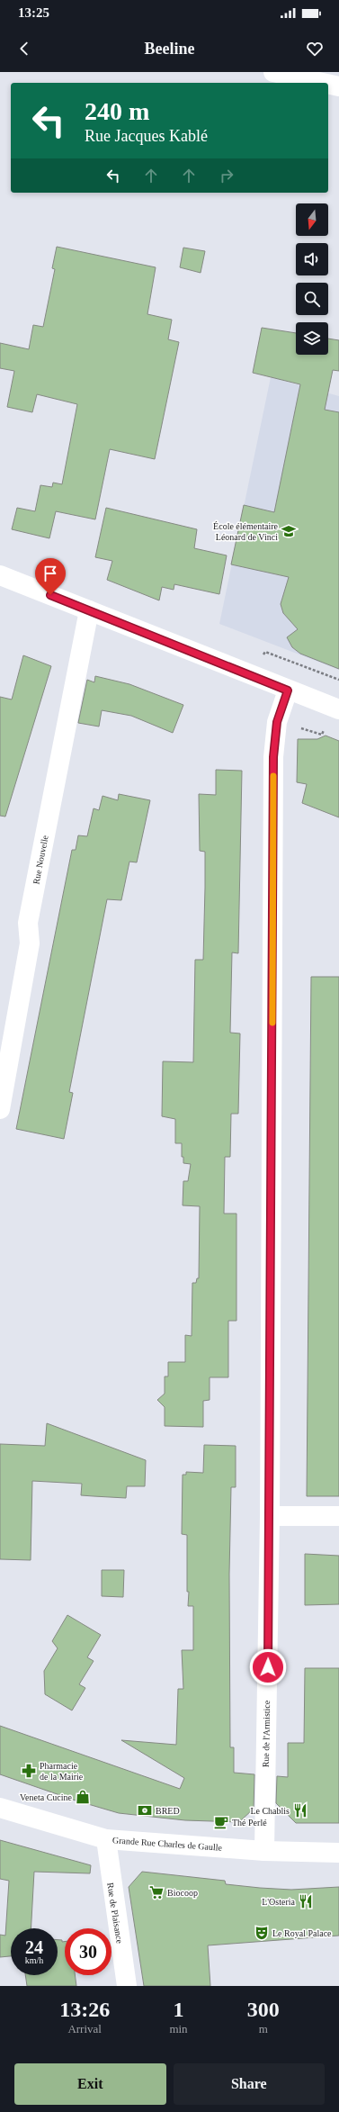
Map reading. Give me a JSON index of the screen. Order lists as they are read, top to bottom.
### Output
{
  "streets": {
    "street": [
      "Rue Nouvelle",
      "Rue de l'Armistice",
      "Grande Rue Charles de Gaulle",
      "Rue de Plaisance"
    ]
  },
  "crossings": [
    ["Rue de l'Armistice", "Grande Rue Charles de Gaulle"],
    ["Grande Rue Charles de Gaulle", "Rue de Plaisance"]
  ],
  "places": {
    "school or university": ["École élémentaire Léonard de Vinci"],
    "pharmacy": ["Pharmacie de la Mairie"],
    "shop": ["Veneta Cucine"],
    "bank": ["BRED"],
    "restaurant": ["Le Chablis", "L'Osteria"],
    "cafe": ["Thé Perlé"],
    "supermarket": ["Biocoop"],
    "theatre": ["Le Royal Palace"]
  },
  "north": "bottom",
  "page": {
    "status": "13:25",
    "header": "Beeline",
    "turn": ["240 m", "Rue Jacques Kablé"],
    "speed": "24 km/h",
    "limit": "30",
    "eta": [
      "13:26",
      "Arrival",
      "1",
      "min",
      "300",
      "m"
    ],
    "buttons": ["Exit", "Share"]
  }
}
